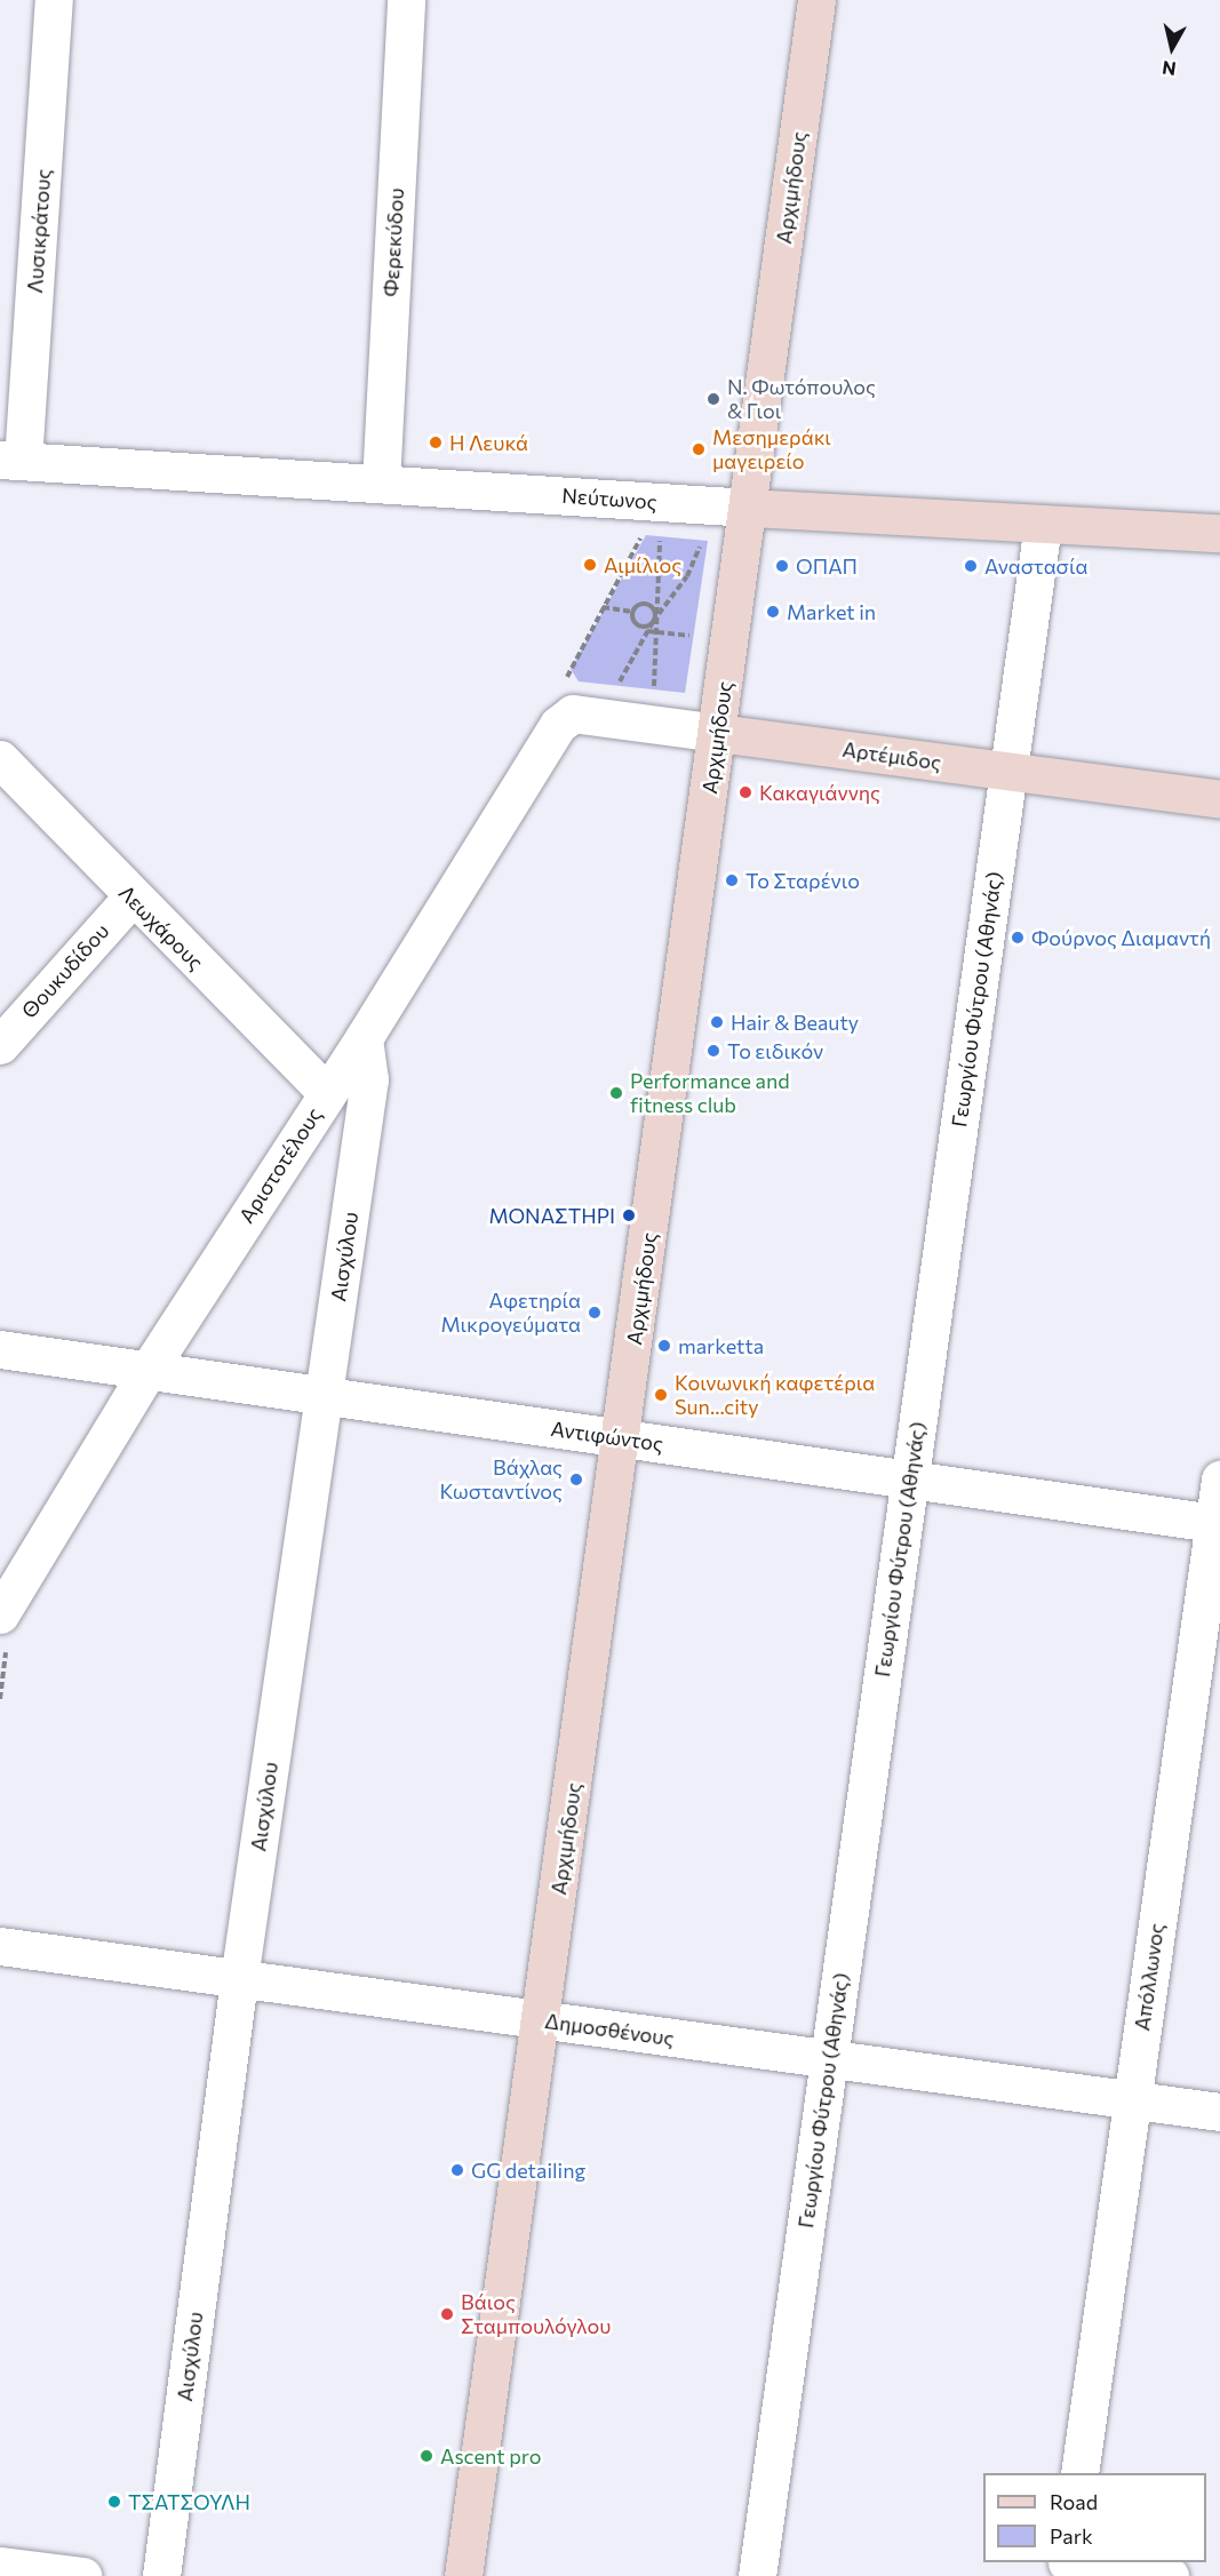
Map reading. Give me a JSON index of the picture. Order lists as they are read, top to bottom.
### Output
{
  "streets": {
    "street": [
      "Αρχιμήδους",
      "Λυσικράτους",
      "Φερεκύδου",
      "Νεύτωνος",
      "Αρτέμιδος",
      "Λεωχάρους",
      "Θουκυδίδου",
      "Γεωργίου Φύτρου (Αθηνάς)",
      "Αριστοτέλους",
      "Αισχύλου",
      "Αντιφώντος",
      "Απόλλωνος",
      "Δημοσθένους"
    ]
  },
  "crossings": [
    ["Αρχιμήδους", "Νεύτωνος"],
    ["Αρχιμήδους", "Αρτέμιδος"],
    ["Αρχιμήδους", "Αντιφώντος"],
    ["Αρχιμήδους", "Δημοσθένους"],
    ["Λυσικράτους", "Νεύτωνος"],
    ["Φερεκύδου", "Νεύτωνος"],
    ["Νεύτωνος", "Γεωργίου Φύτρου (Αθηνάς)"],
    ["Αρτέμιδος", "Γεωργίου Φύτρου (Αθηνάς)"],
    ["Αρτέμιδος", "Αριστοτέλους"],
    ["Λεωχάρους", "Θουκυδίδου"],
    ["Λεωχάρους", "Αριστοτέλους"],
    ["Γεωργίου Φύτρου (Αθηνάς)", "Αντιφώντος"],
    ["Γεωργίου Φύτρου (Αθηνάς)", "Δημοσθένους"],
    ["Αριστοτέλους", "Αισχύλου"],
    ["Αριστοτέλους", "Αντιφώντος"],
    ["Αισχύλου", "Αντιφώντος"],
    ["Αισχύλου", "Δημοσθένους"],
    ["Αντιφώντος", "Απόλλωνος"],
    ["Απόλλωνος", "Δημοσθένους"]
  ],
  "places": [
    "Ν. Φωτόπουλος & Γιοι",
    "Η Λευκά",
    "Μεσημεράκι μαγειρείο",
    "Αιμίλιος",
    "ΟΠΑΠ",
    "Αναστασία",
    "Market in",
    "Κακαγιάννης",
    "Το Σταρένιο",
    "Φούρνος Διαμαντή",
    "Hair & Beauty",
    "Το ειδικόν",
    "Performance and fitness club",
    "ΜΟΝΑΣΤΗΡΙ",
    "Αφετηρία Μικρογεύματα",
    "marketta",
    "Κοινωνική καφετέρια Sun...city",
    "Βάχλας Κωσταντίνος",
    "GG detailing",
    "Βάιος Σταμπουλόγλου",
    "Ascent pro",
    "ΤΣΑΤΣΟΥΛΗ"
  ],
  "legend": ["Road", "Park"],
  "north": "bottom"
}
